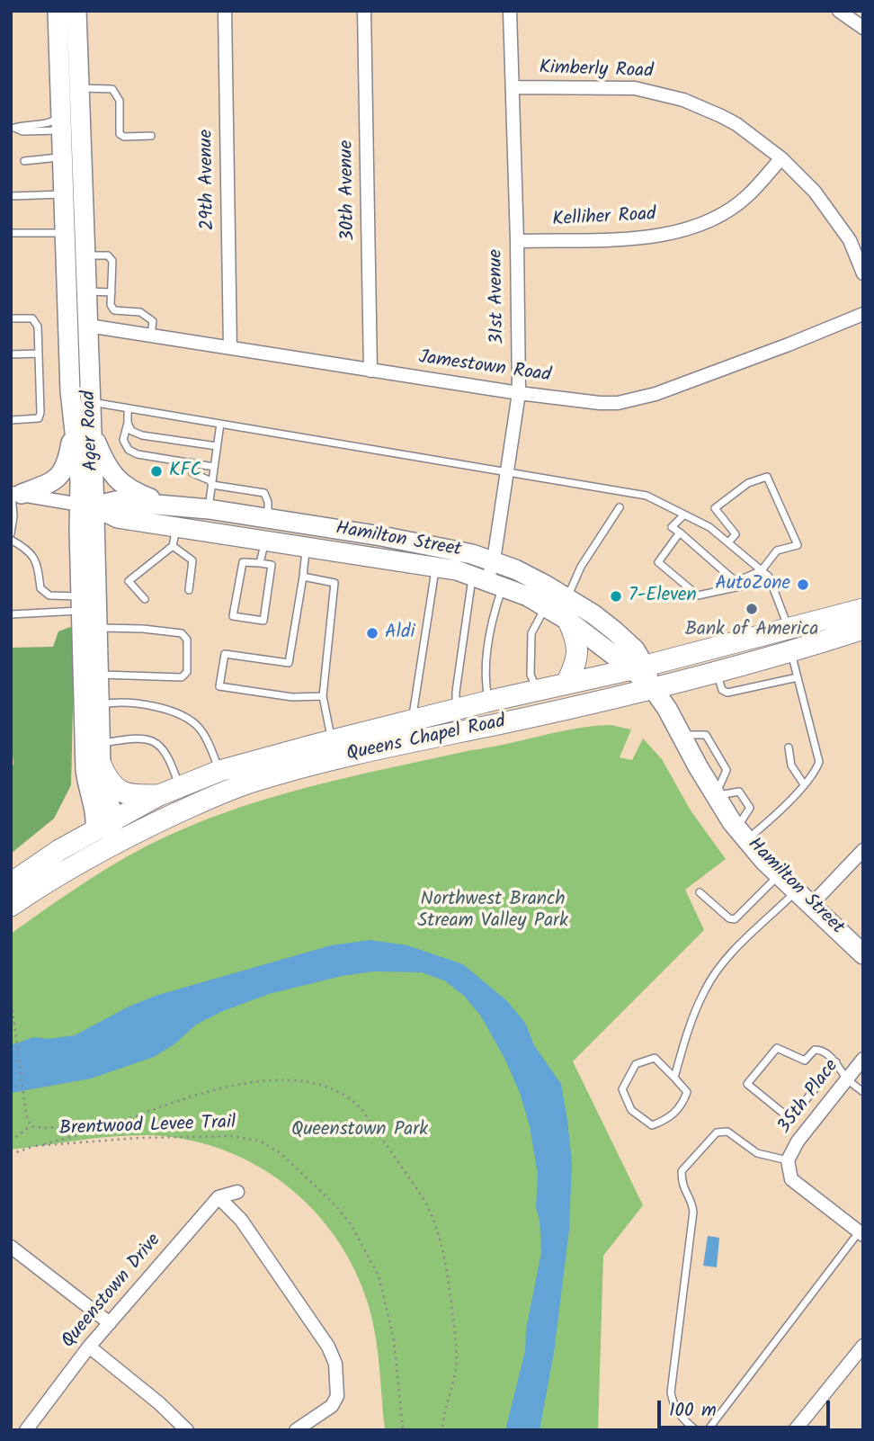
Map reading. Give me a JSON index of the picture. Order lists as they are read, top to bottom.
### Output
{
  "streets": {
    "main road": ["Ager Road", "Hamilton Street", "Queens Chapel Road"],
    "street": [
      "Kimberly Road",
      "29th Avenue",
      "30th Avenue",
      "Kelliher Road",
      "31st Avenue",
      "Jamestown Road",
      "35th Place",
      "Queenstown Drive"
    ],
    "path": ["Brentwood Levee Trail"]
  },
  "crossings": [
    ["Kimberly Road", "Kelliher Road"],
    ["Kimberly Road", "31st Avenue"],
    ["29th Avenue", "Jamestown Road"],
    ["30th Avenue", "Jamestown Road"],
    ["Kelliher Road", "31st Avenue"],
    ["31st Avenue", "Jamestown Road"],
    ["31st Avenue", "Hamilton Street"],
    ["Jamestown Road", "Ager Road"],
    ["Ager Road", "Hamilton Street"],
    ["Ager Road", "Queens Chapel Road"],
    ["Hamilton Street", "Queens Chapel Road"]
  ],
  "parks": ["Northwest Branch Stream Valley Park", "Queenstown Park"],
  "places": [
    "KFC",
    "AutoZone",
    "7-Eleven",
    "Bank of America",
    "Aldi"
  ],
  "scale_bar": "100 m"
}
